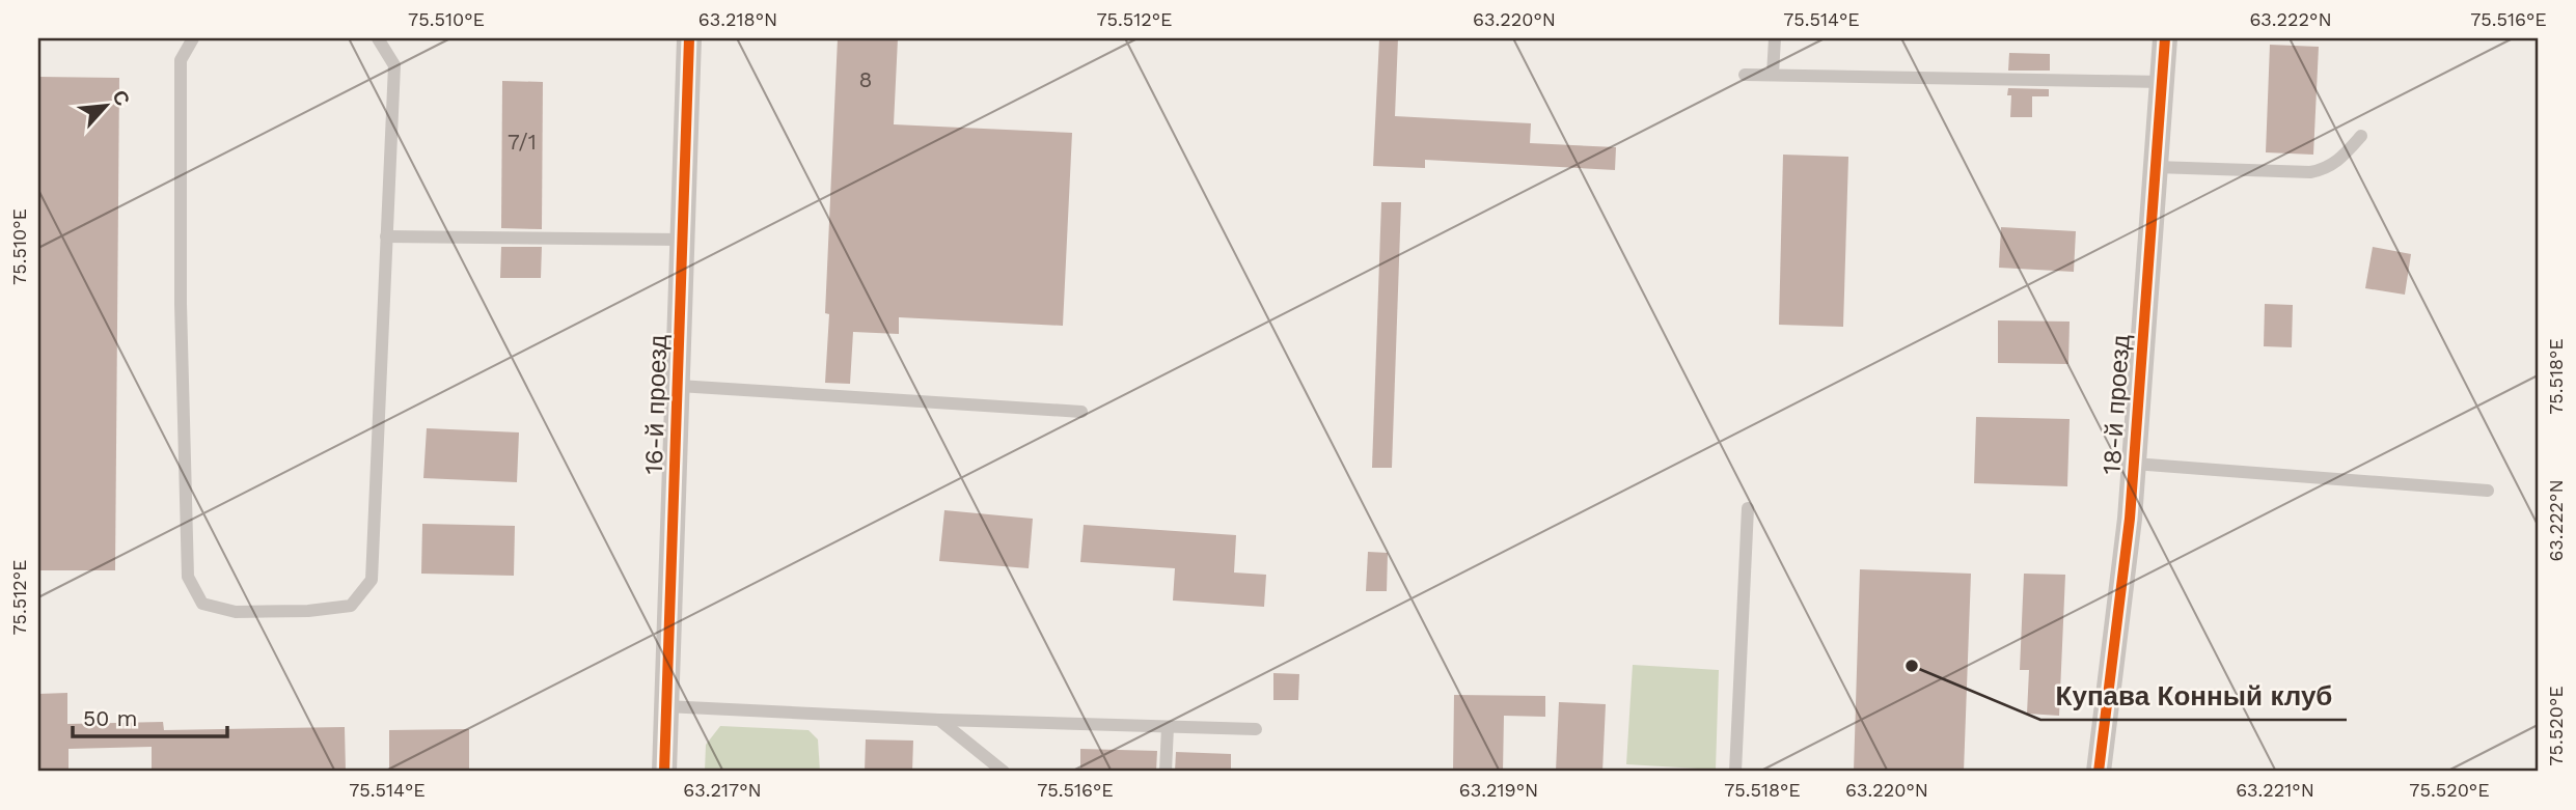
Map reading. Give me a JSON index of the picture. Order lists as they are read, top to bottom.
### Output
{
  "streets": {
    "street": ["16-й проезд", "18-й проезд"]
  },
  "places": ["Купава Конный клуб"],
  "house_numbers": ["8", "7/1"],
  "scale_bar": "50 m",
  "north": "top right",
  "coordinates": [
    "75.510°E",
    "63.218°N",
    "75.512°E",
    "63.220°N",
    "75.514°E",
    "63.222°N",
    "75.516°E",
    "75.518°E",
    "75.520°E",
    "63.217°N",
    "63.219°N",
    "63.221°N"
  ]
}
